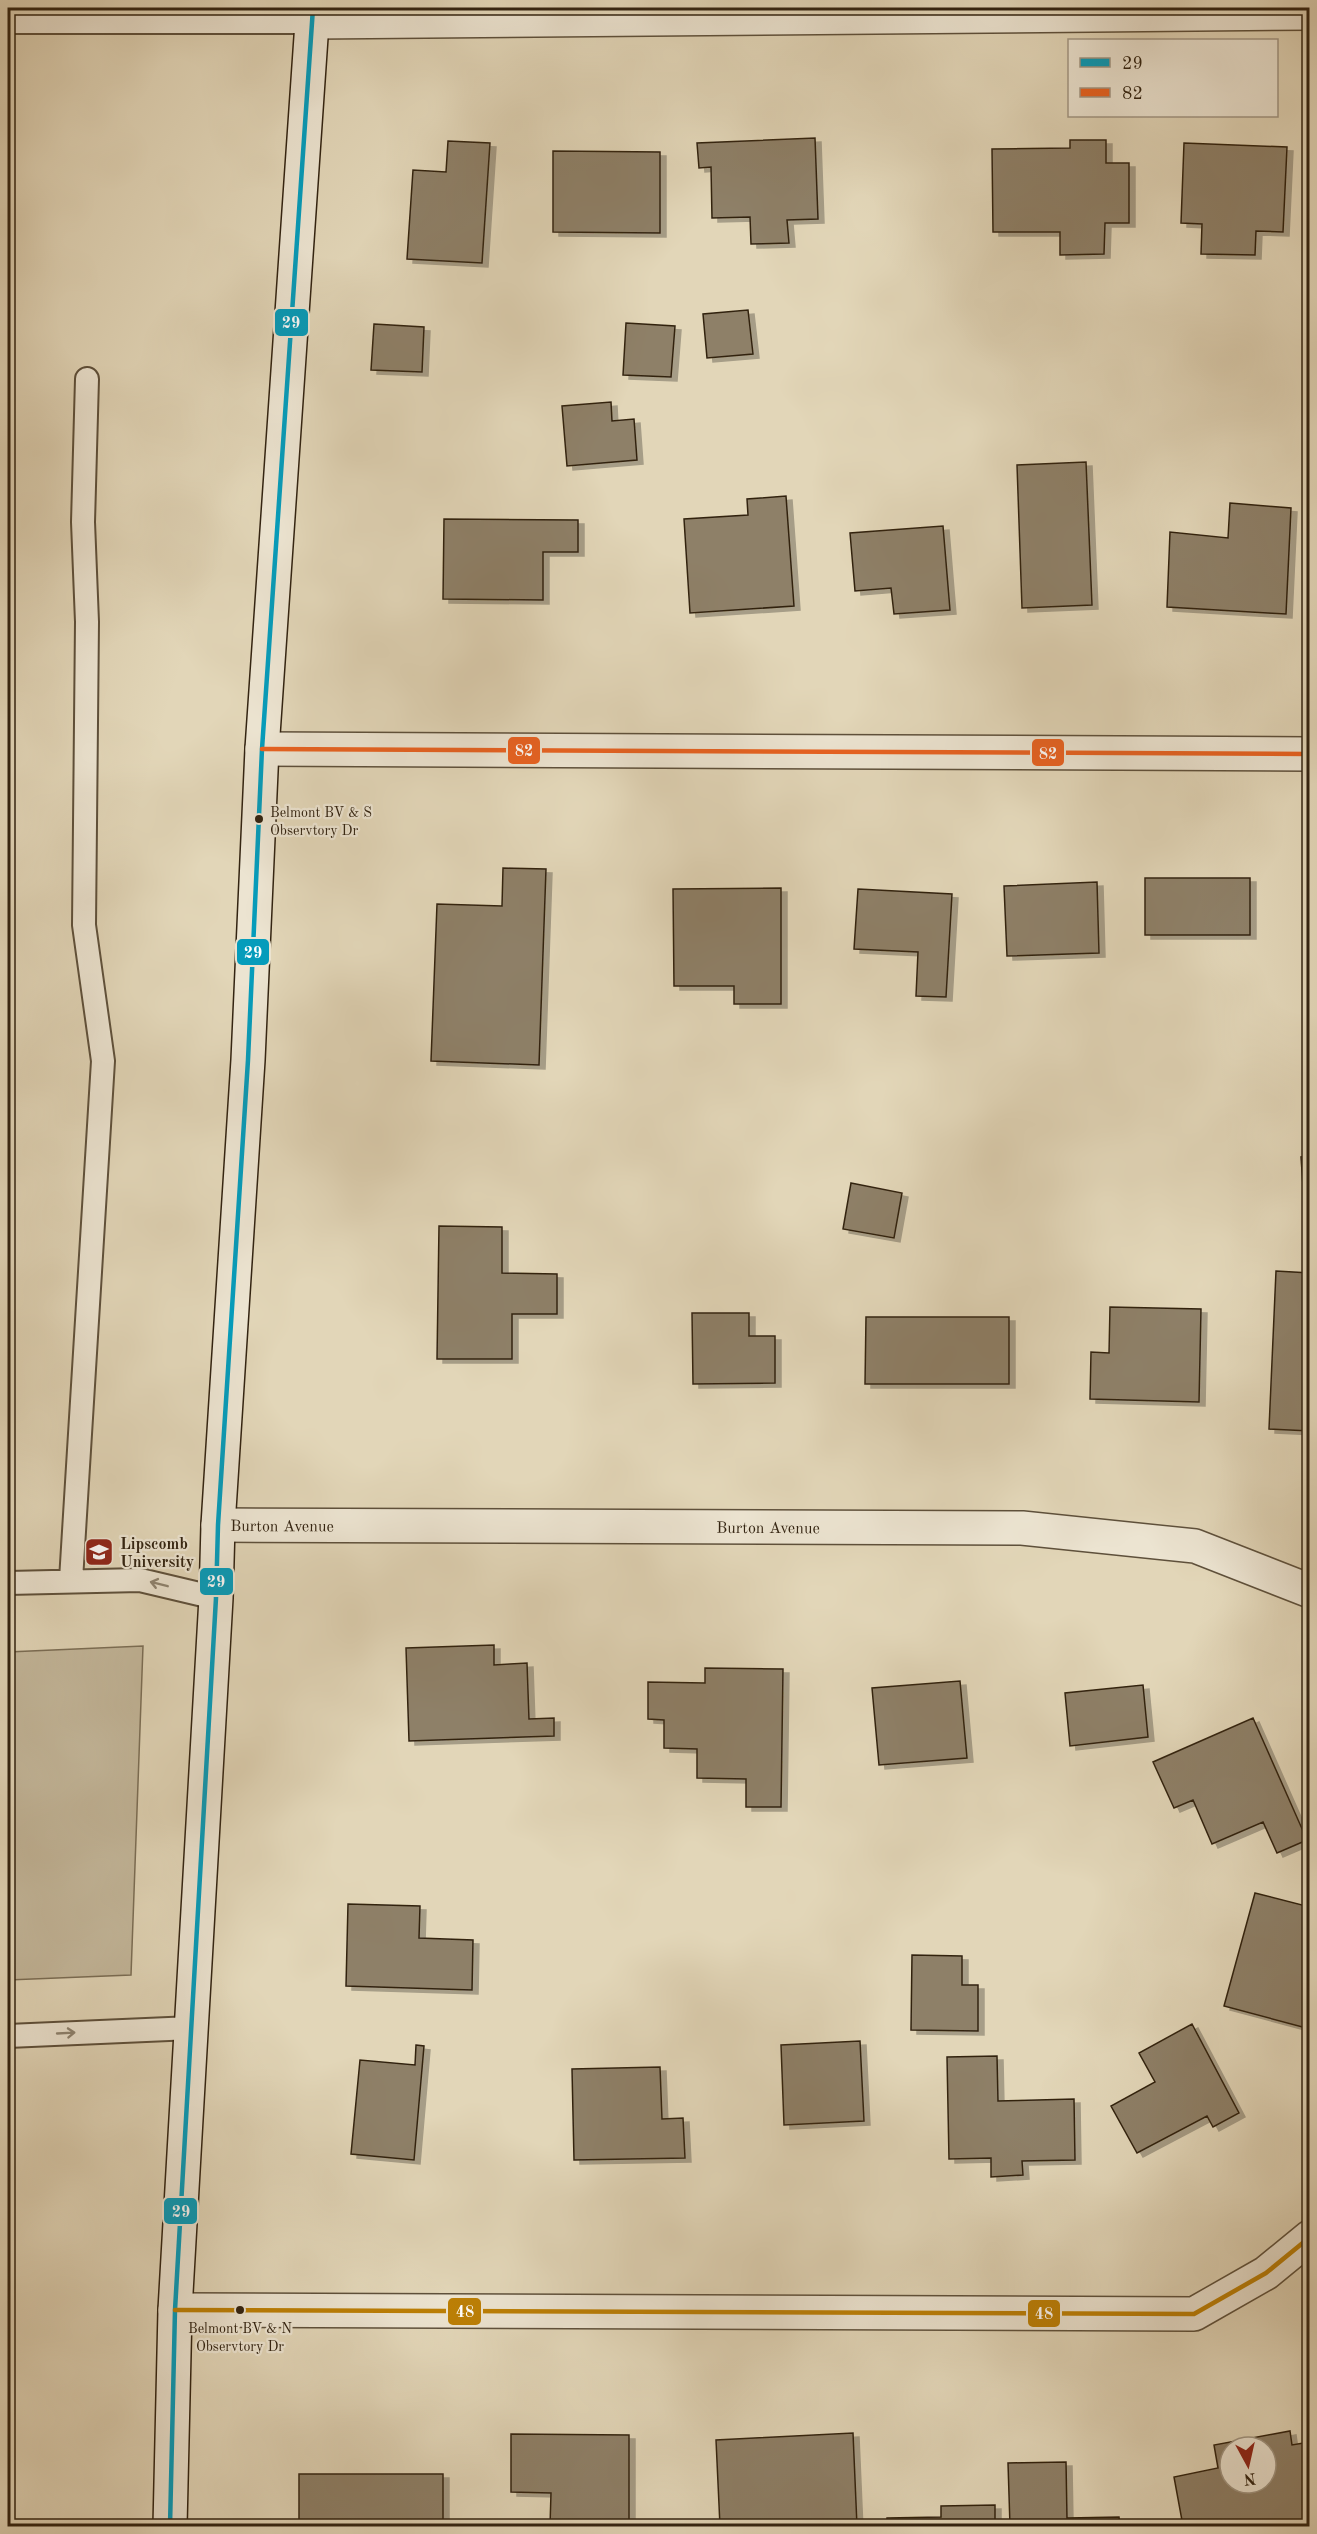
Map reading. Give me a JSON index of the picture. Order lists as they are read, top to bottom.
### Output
{
  "streets": {
    "street": ["Burton Avenue"]
  },
  "places": {
    "other": ["Belmont BV & S Observtory Dr", "Belmont BV & N Observtory Dr"],
    "school or university": ["Lipscomb University"]
  },
  "lines": ["transit line 29", "transit line 82", "transit line 48"],
  "legend": ["29", "82"],
  "north": "bottom"
}
